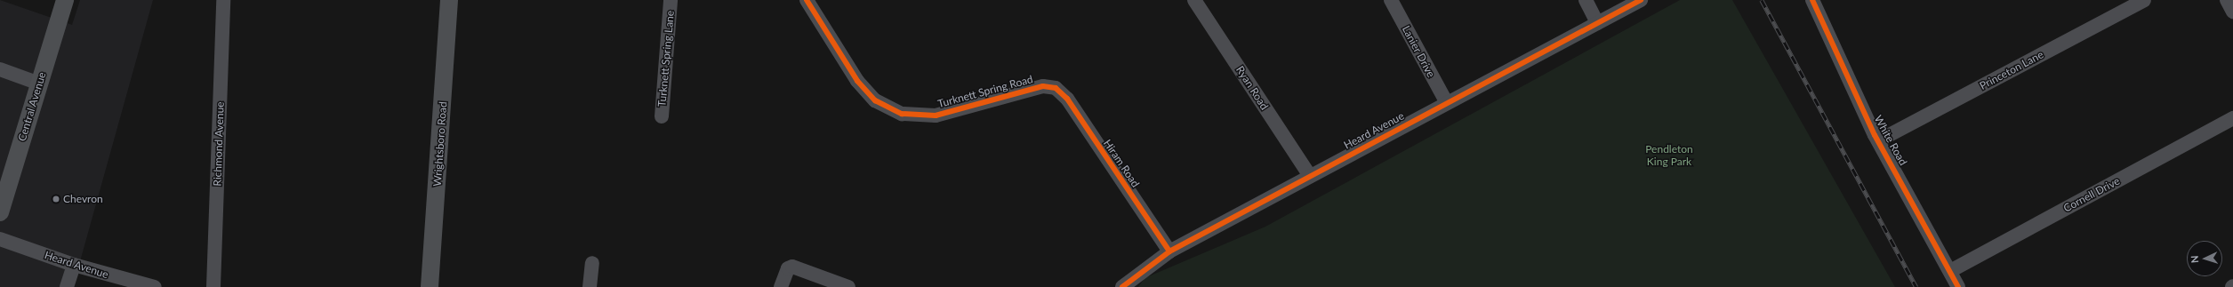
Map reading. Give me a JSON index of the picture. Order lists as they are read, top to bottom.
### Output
{
  "streets": {
    "main road": ["Central Avenue", "Wrightsboro Road"],
    "street": [
      "Lanier Drive",
      "Turknett Spring Lane",
      "Princeton Lane",
      "Ryan Road",
      "Turknett Spring Road",
      "Heard Avenue",
      "White Road",
      "Richmond Avenue",
      "Hiram Road",
      "Cornell Drive"
    ]
  },
  "crossings": [
    ["Lanier Drive", "Heard Avenue"],
    ["Princeton Lane", "White Road"],
    ["Ryan Road", "Heard Avenue"],
    ["Turknett Spring Road", "Hiram Road"],
    ["Heard Avenue", "Hiram Road"],
    ["White Road", "Cornell Drive"]
  ],
  "parks": ["Pendleton King Park"],
  "places": ["Chevron"],
  "north": "left"
}
